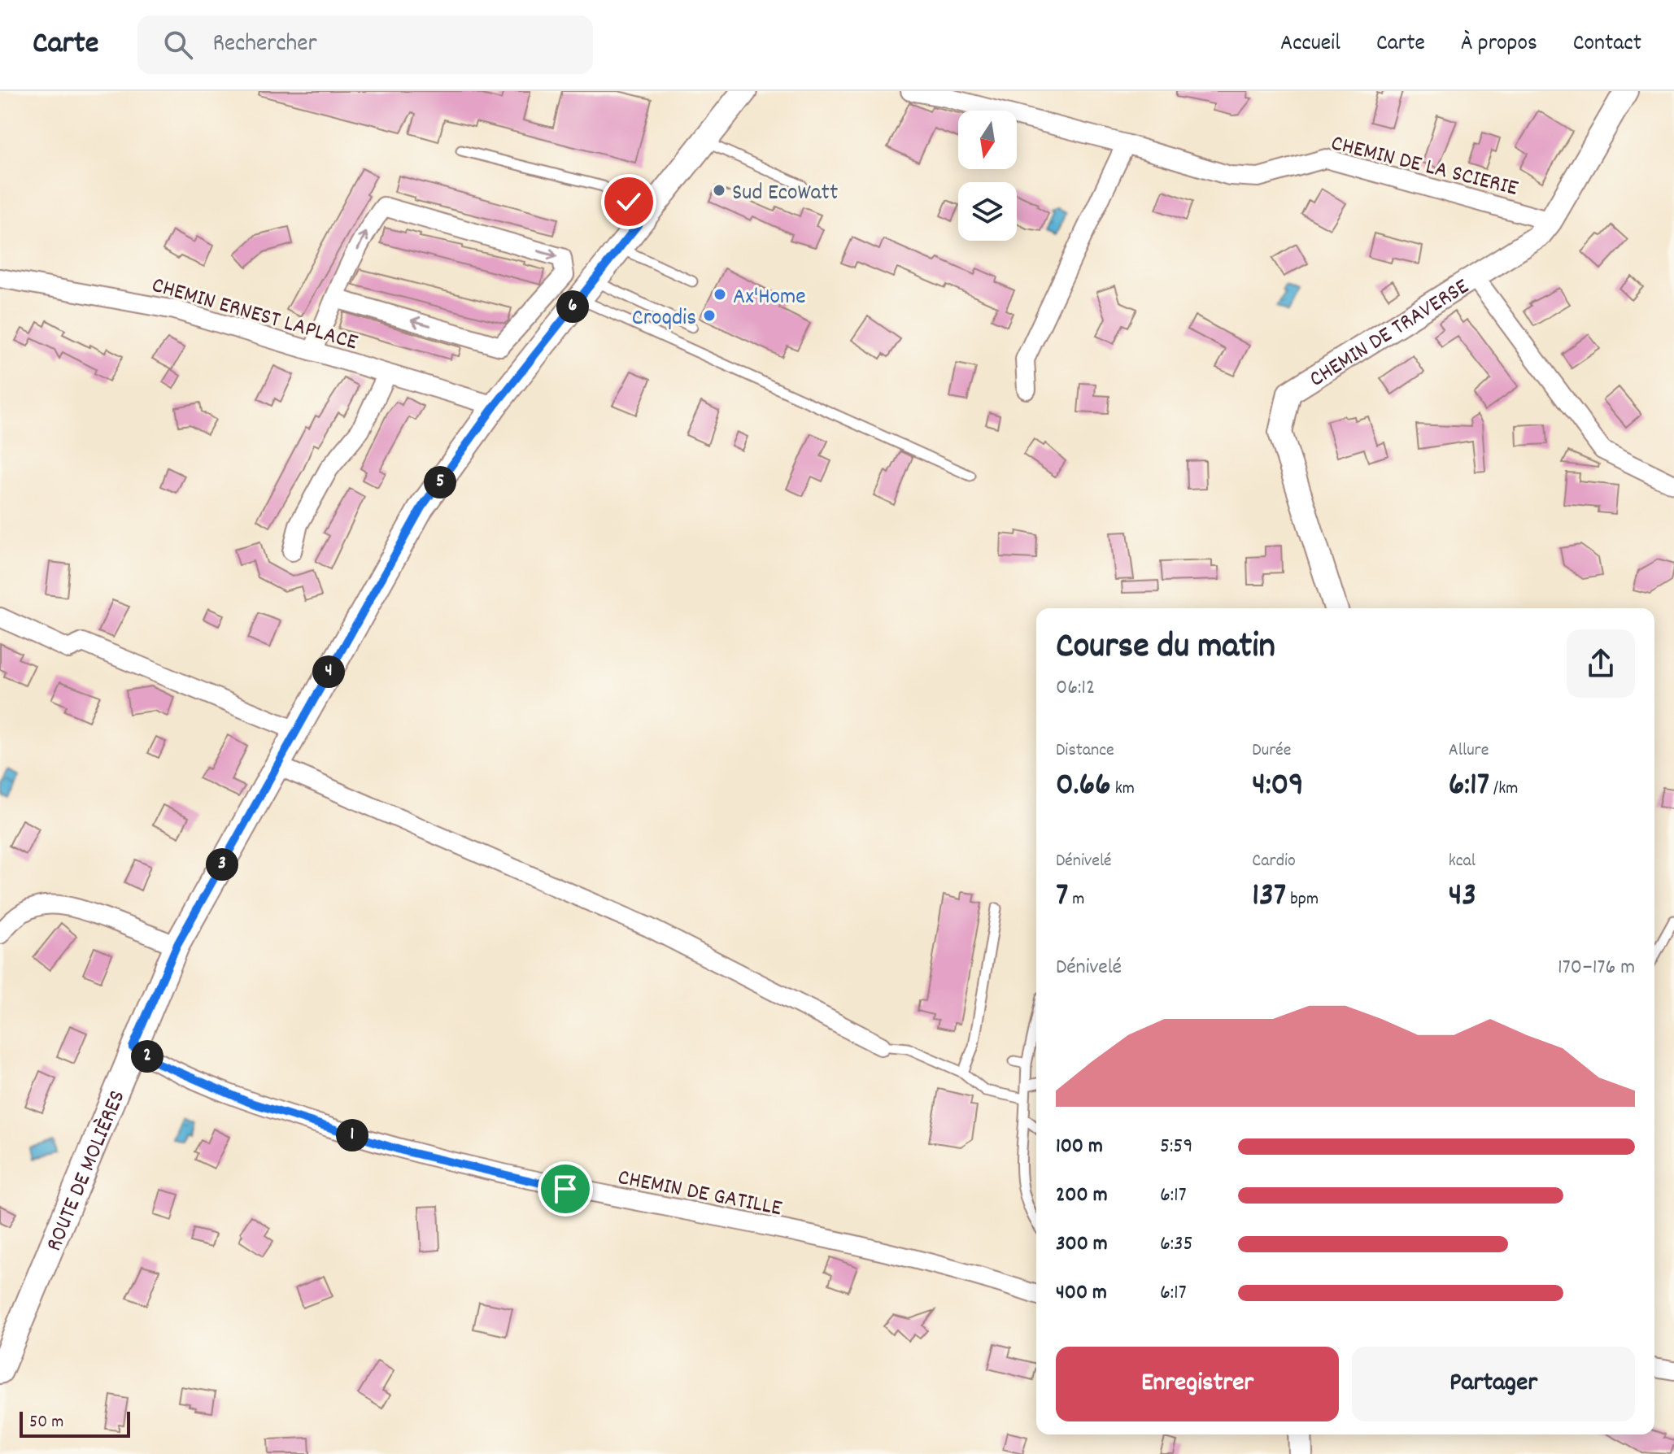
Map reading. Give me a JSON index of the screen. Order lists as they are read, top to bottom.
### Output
{
  "streets": {
    "main road": ["ROUTE DE MOLIÈRES"],
    "street": [
      "CHEMIN DE LA SCIERIE",
      "CHEMIN ERNEST LAPLACE",
      "CHEMIN DE TRAVERSE",
      "CHEMIN DE GATILLE"
    ]
  },
  "crossings": [
    ["CHEMIN DE LA SCIERIE", "CHEMIN DE TRAVERSE"],
    ["CHEMIN ERNEST LAPLACE", "ROUTE DE MOLIÈRES"],
    ["ROUTE DE MOLIÈRES", "CHEMIN DE GATILLE"]
  ],
  "places": ["Sud EcoWatt", "Ax'Home", "Croqdis"],
  "scale_bar": "50 m",
  "north": "bottom",
  "page": {
    "header": "Carte",
    "search": "Rechercher",
    "nav": [
      "Accueil",
      "Carte",
      "À propos",
      "Contact"
    ],
    "pins": [
      "6",
      "5",
      "4",
      "3",
      "2",
      "1"
    ],
    "heading": ["Course du matin", "06:12"],
    "stats": [
      ["Distance", "0.66 km"],
      ["Durée", "4:09"],
      ["Allure", "6:17 /km"],
      ["Dénivelé", "7 m"],
      ["Cardio", "137 bpm"],
      ["kcal", "43"]
    ],
    "chart": ["Dénivelé", "170–176 m"],
    "list": [
      {
        "name": "100 m",
        "note": "5:59"
      },
      {
        "name": "200 m",
        "note": "6:17"
      },
      {
        "name": "300 m",
        "note": "6:35"
      },
      {
        "name": "400 m",
        "note": "6:17"
      }
    ],
    "buttons": ["Enregistrer", "Partager"],
    "scale": "50 m"
  }
}
